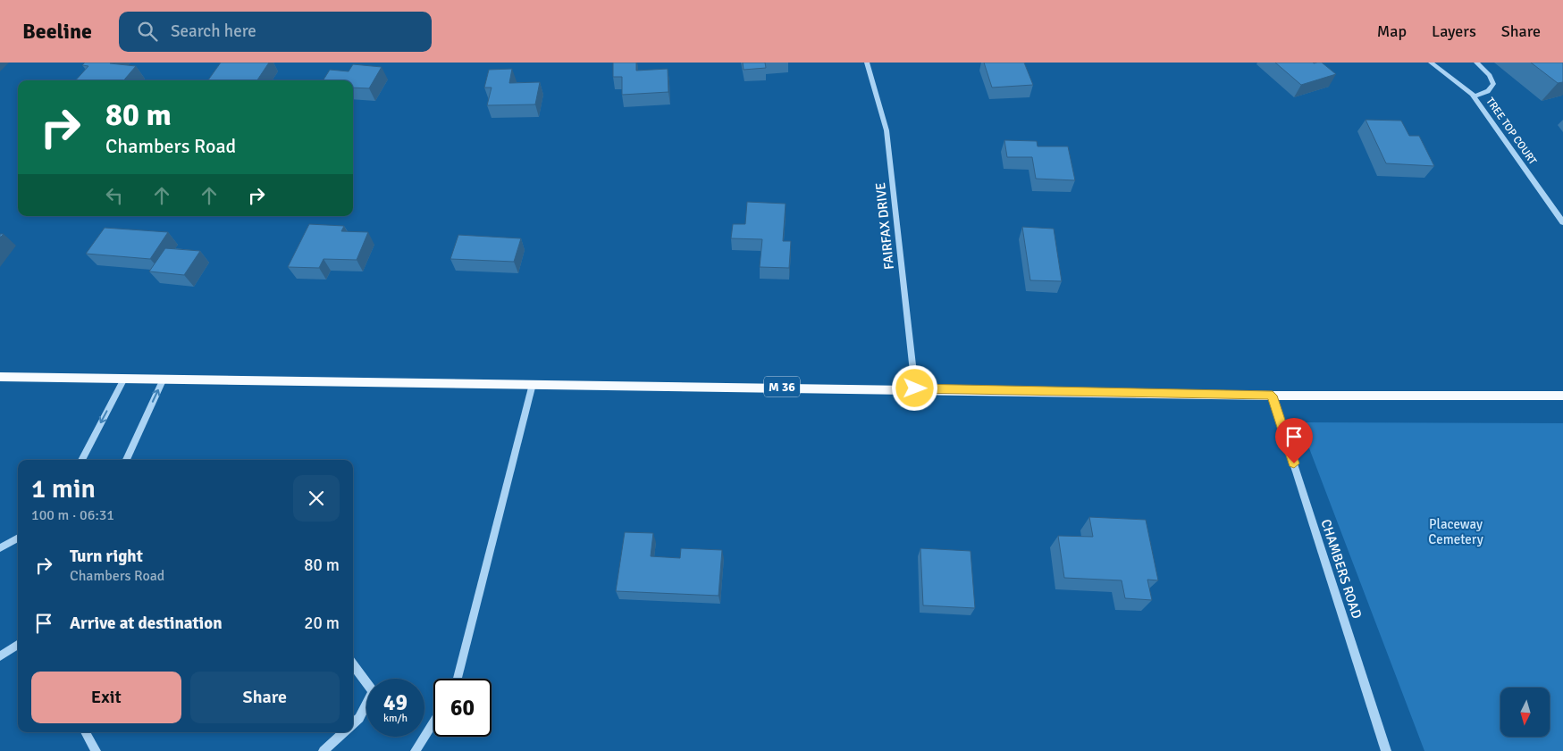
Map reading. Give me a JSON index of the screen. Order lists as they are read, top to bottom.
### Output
{
  "streets": {
    "main road": ["M 36"],
    "street": ["TREE TOP COURT", "FAIRFAX DRIVE", "CHAMBERS ROAD"]
  },
  "crossings": [
    ["FAIRFAX DRIVE", "M 36"],
    ["M 36", "CHAMBERS ROAD"]
  ],
  "parks": ["Placeway Cemetery"],
  "north": "bottom",
  "page": {
    "header": "Beeline",
    "search": "Search here",
    "nav": ["Map", "Layers", "Share"],
    "turn": ["80 m", "Chambers Road"],
    "heading": ["1 min", "100 m · 06:31"],
    "list": [
      {
        "name": "Turn right",
        "note": "Chambers Road",
        "value": "80 m"
      },
      {
        "name": "Arrive at destination",
        "value": "20 m"
      }
    ],
    "buttons": ["Exit", "Share"],
    "speed": "49 km/h",
    "limit": "60"
  }
}
